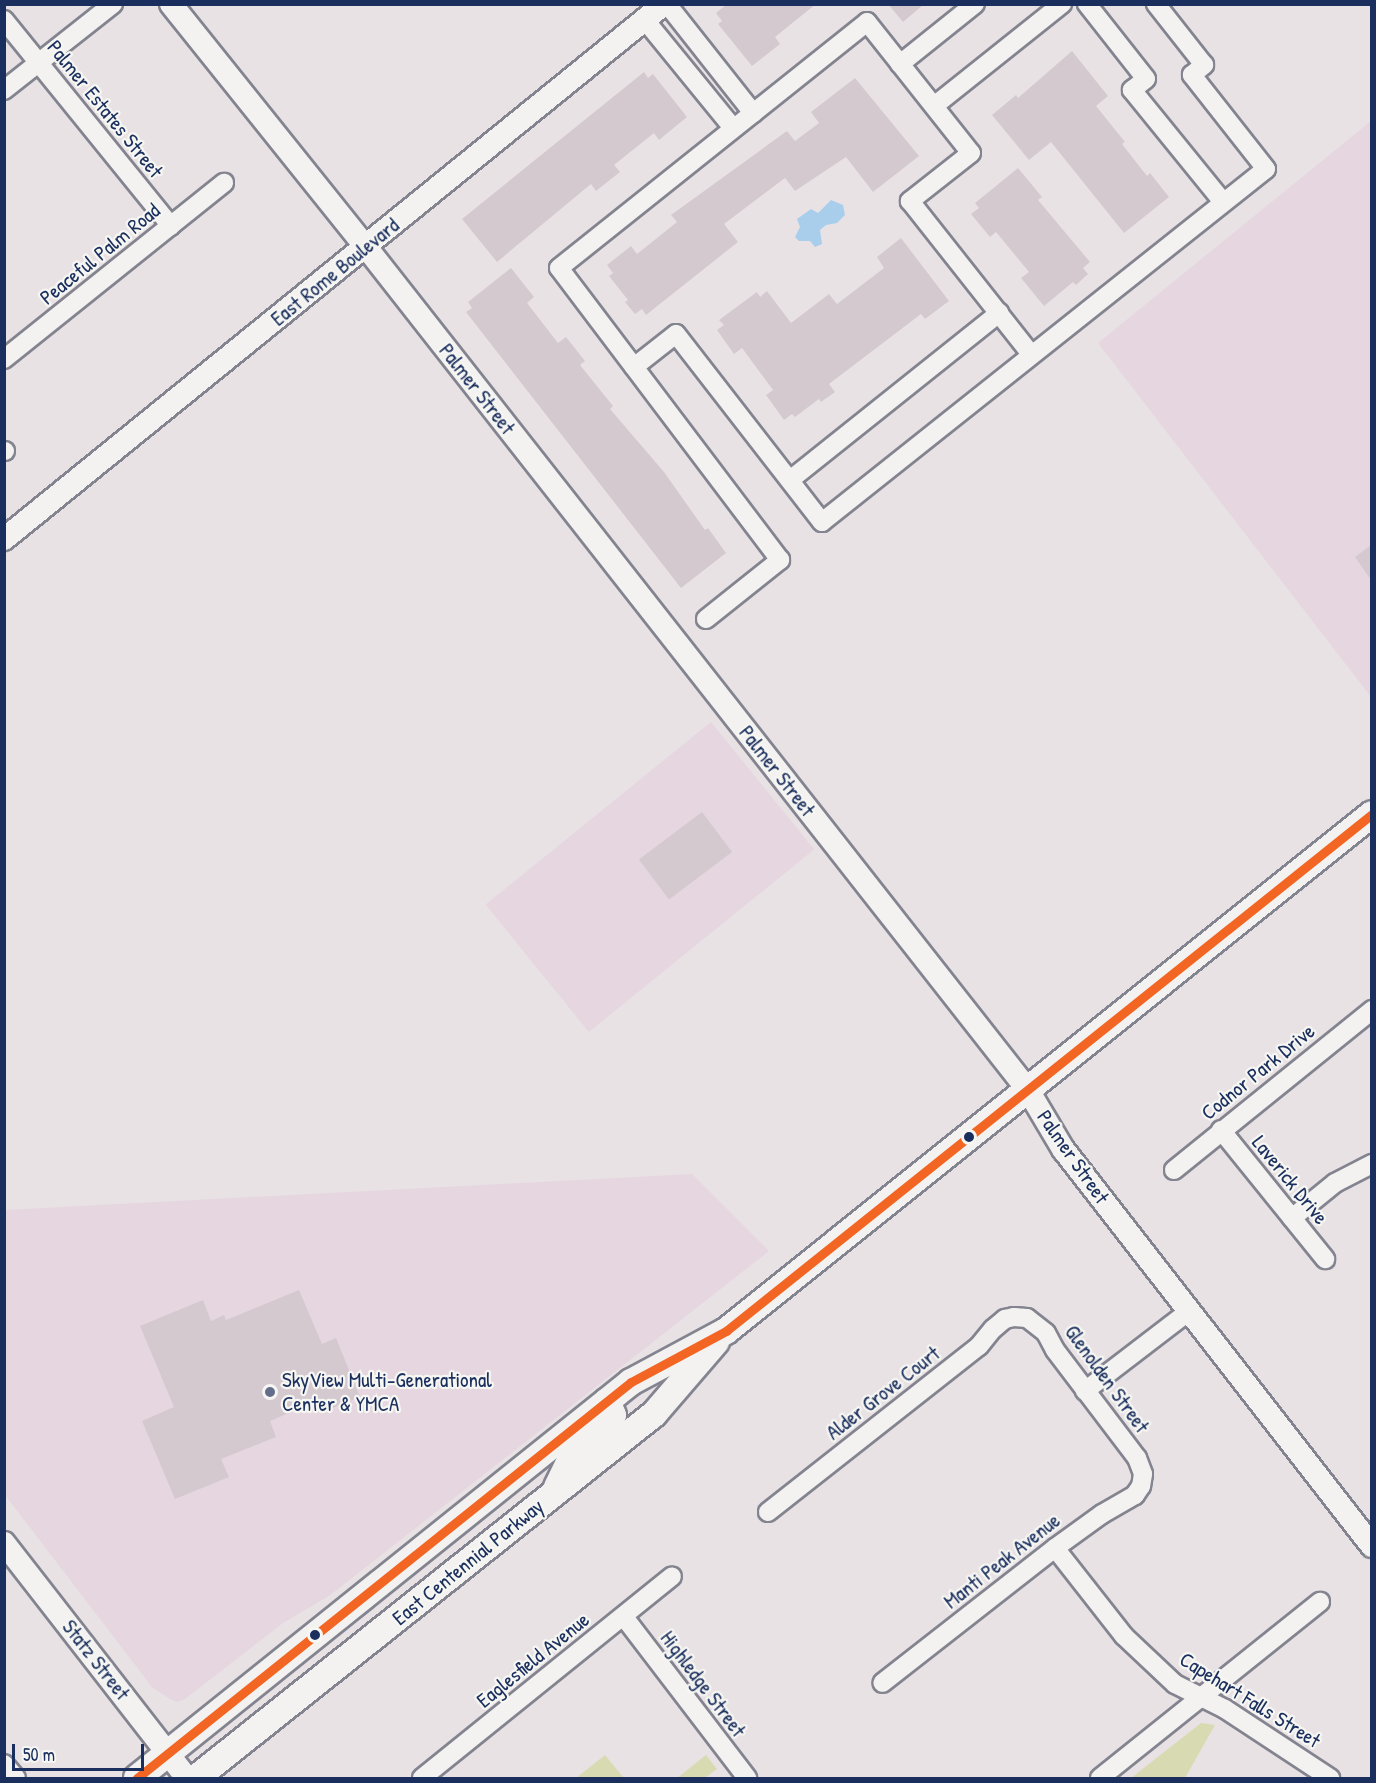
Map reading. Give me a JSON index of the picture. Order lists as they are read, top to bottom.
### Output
{
  "streets": {
    "main road": ["East Centennial Parkway"],
    "street": [
      "Palmer Estates Street",
      "Peaceful Palm Road",
      "East Rome Boulevard",
      "Palmer Street",
      "Codnor Park Drive",
      "Laverick Drive",
      "Glenolden Street",
      "Alder Grove Court",
      "Manti Peak Avenue",
      "Statz Street",
      "Eaglesfield Avenue",
      "Highledge Street",
      "Capehart Falls Street"
    ]
  },
  "crossings": [
    ["Palmer Estates Street", "Peaceful Palm Road"],
    ["East Rome Boulevard", "Palmer Street"],
    ["Palmer Street", "East Centennial Parkway"],
    ["Codnor Park Drive", "Laverick Drive"],
    ["Glenolden Street", "Alder Grove Court"],
    ["Glenolden Street", "Manti Peak Avenue"],
    ["Manti Peak Avenue", "Capehart Falls Street"],
    ["East Centennial Parkway", "Statz Street"],
    ["Eaglesfield Avenue", "Highledge Street"]
  ],
  "places": ["SkyView Multi-Generational Center & YMCA"],
  "scale_bar": "50 m"
}
